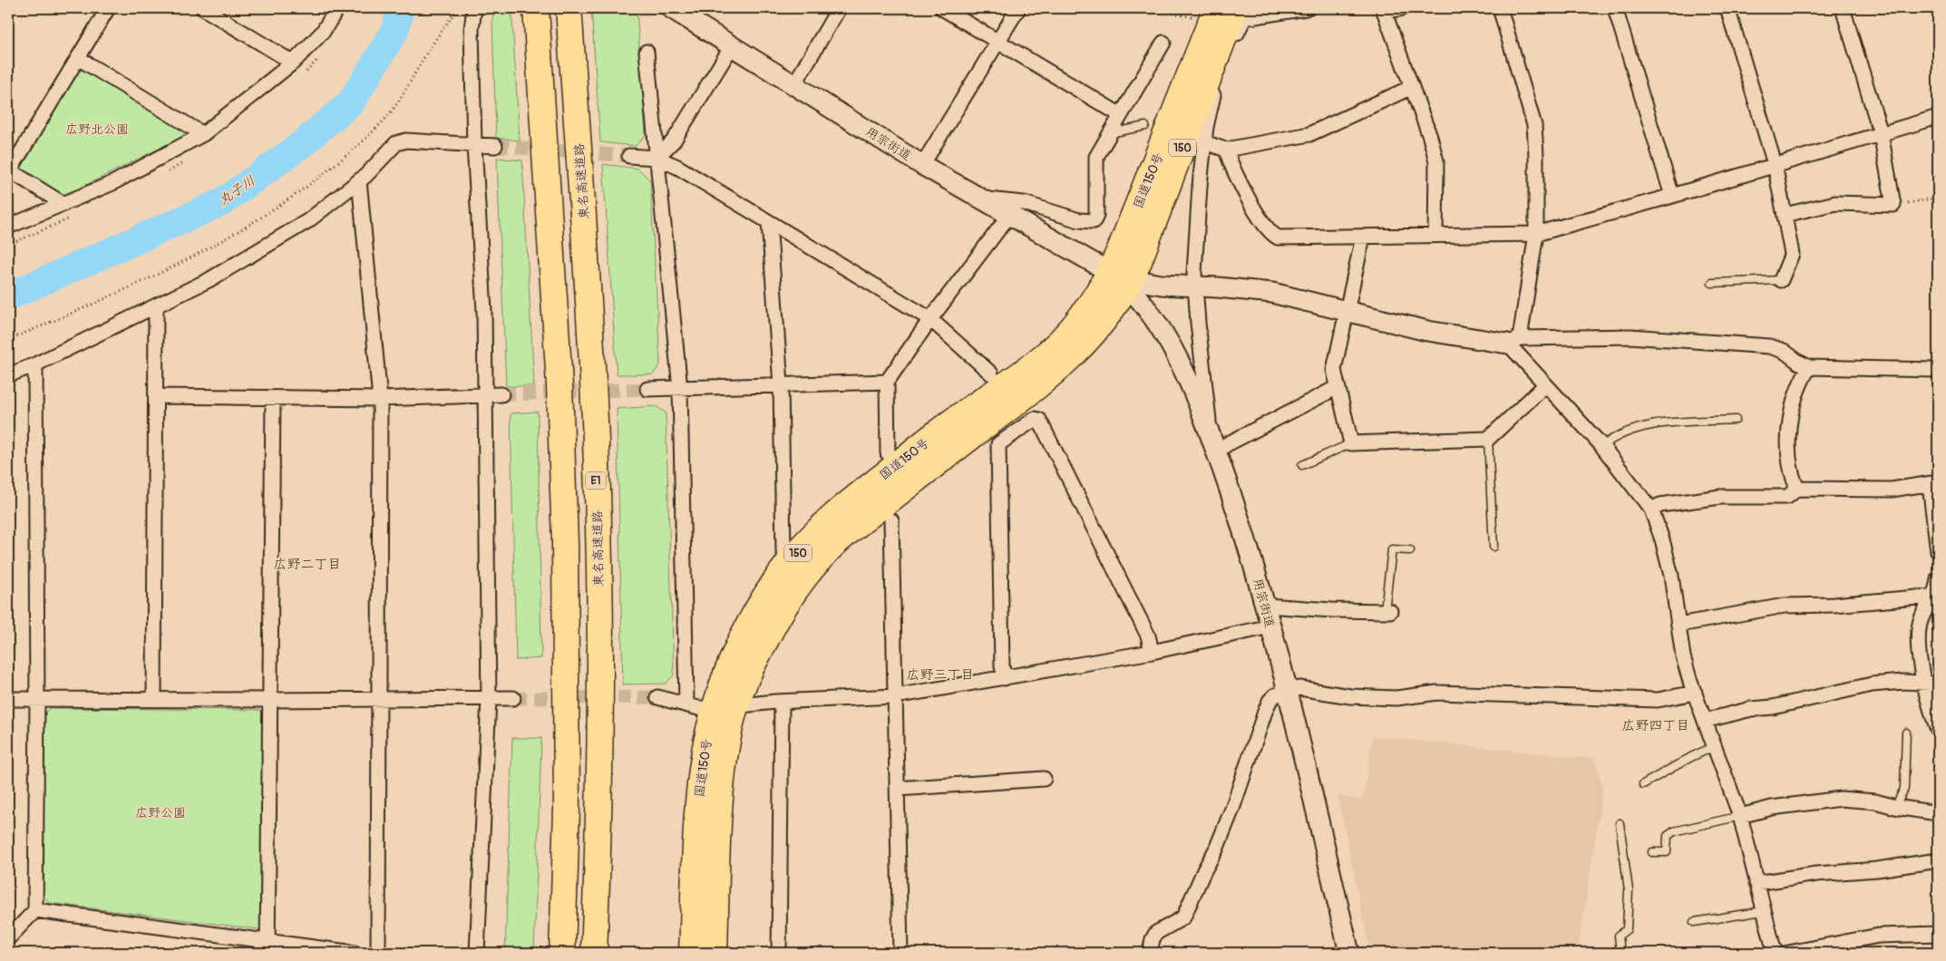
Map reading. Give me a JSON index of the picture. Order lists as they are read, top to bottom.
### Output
{
  "streets": {
    "highway": [
      "150",
      "国道150号",
      "東名高速道路",
      "E1"
    ],
    "street": ["用宗街道"]
  },
  "crossings": [
    ["用宗街道", "国道150号"]
  ],
  "districts": ["広野二丁目", "広野三丁目", "広野四丁目"],
  "water": ["丸子川"],
  "parks": ["広野北公園", "広野公園"]
}
